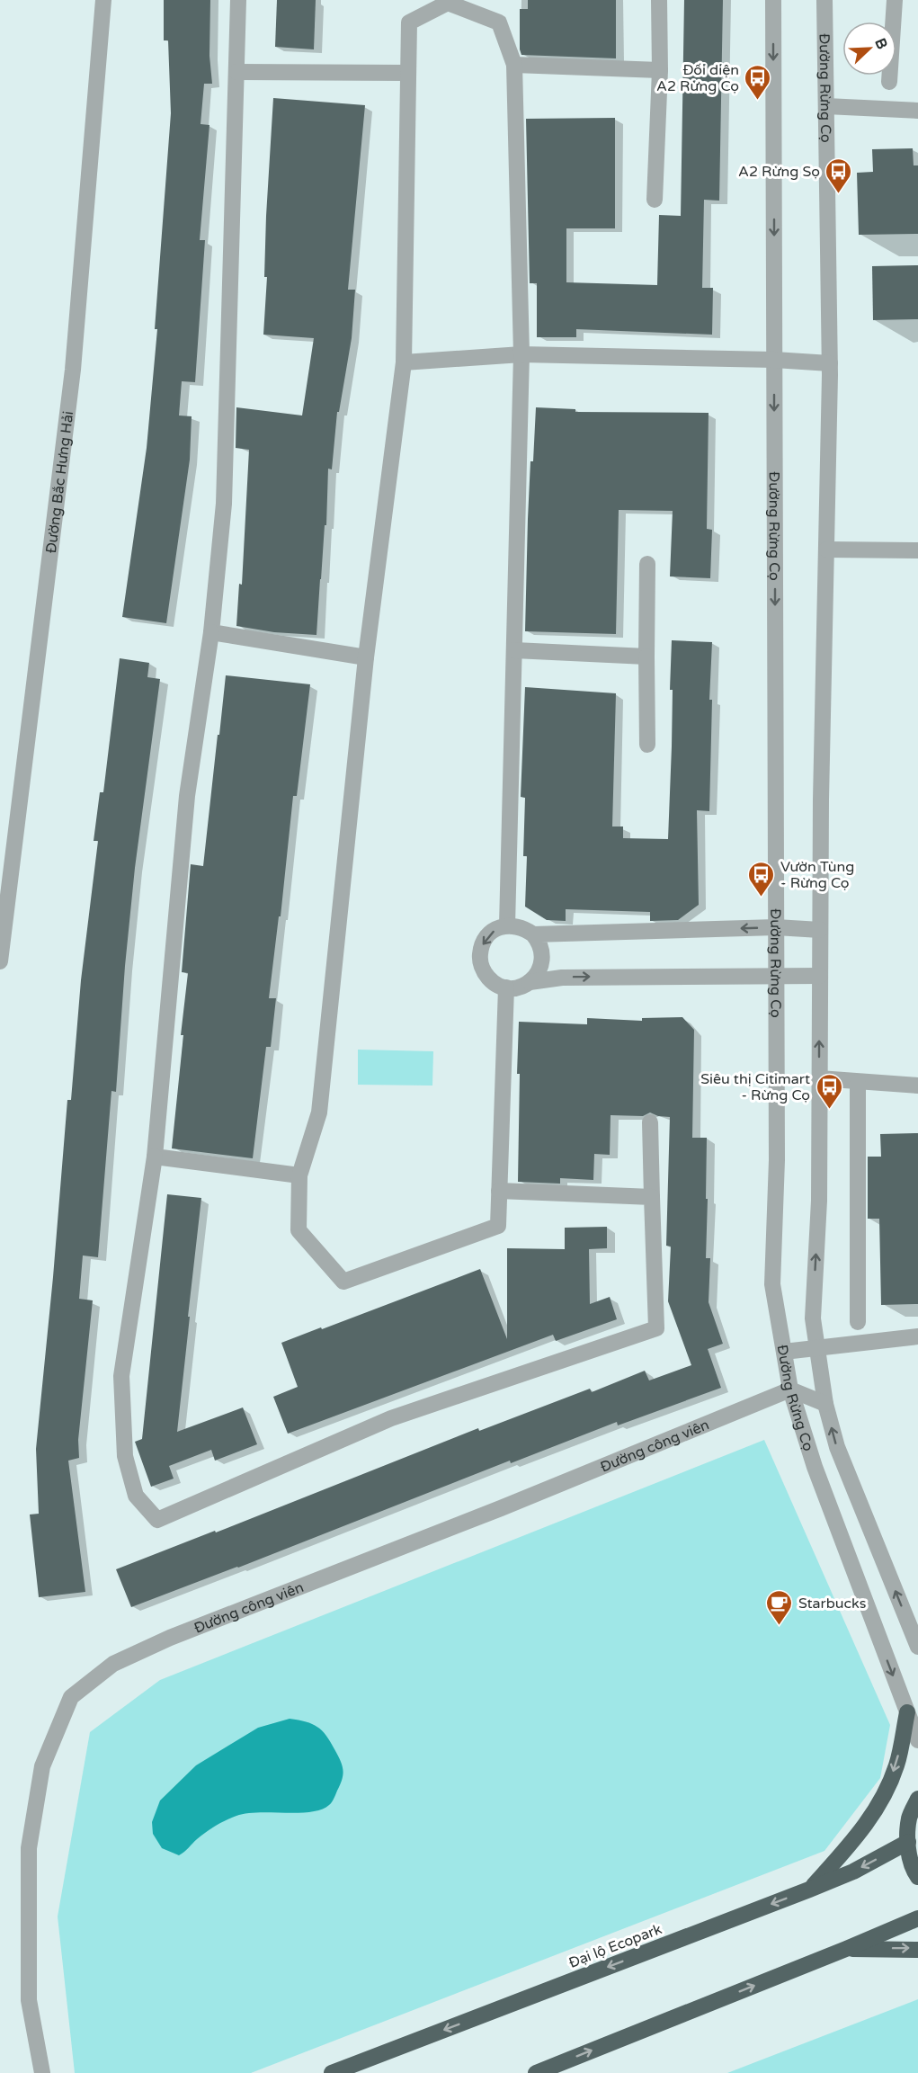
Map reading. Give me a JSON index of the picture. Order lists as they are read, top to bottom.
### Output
{
  "streets": {
    "highway": ["Đại lộ Ecopark"],
    "street": ["Đường Rừng Cọ", "Đường Bắc Hưng Hải", "Đường công viên"]
  },
  "crossings": [
    ["Đường Rừng Cọ", "Đường công viên"]
  ],
  "places": {
    "bus stop": [
      "Đối diện A2 Rừng Cọ",
      "A2 Rừng Sọ",
      "Vườn Tùng - Rừng Cọ",
      "Siêu thị Citimart - Rừng Cọ"
    ],
    "cafe": ["Starbucks"]
  },
  "north": "top right"
}
